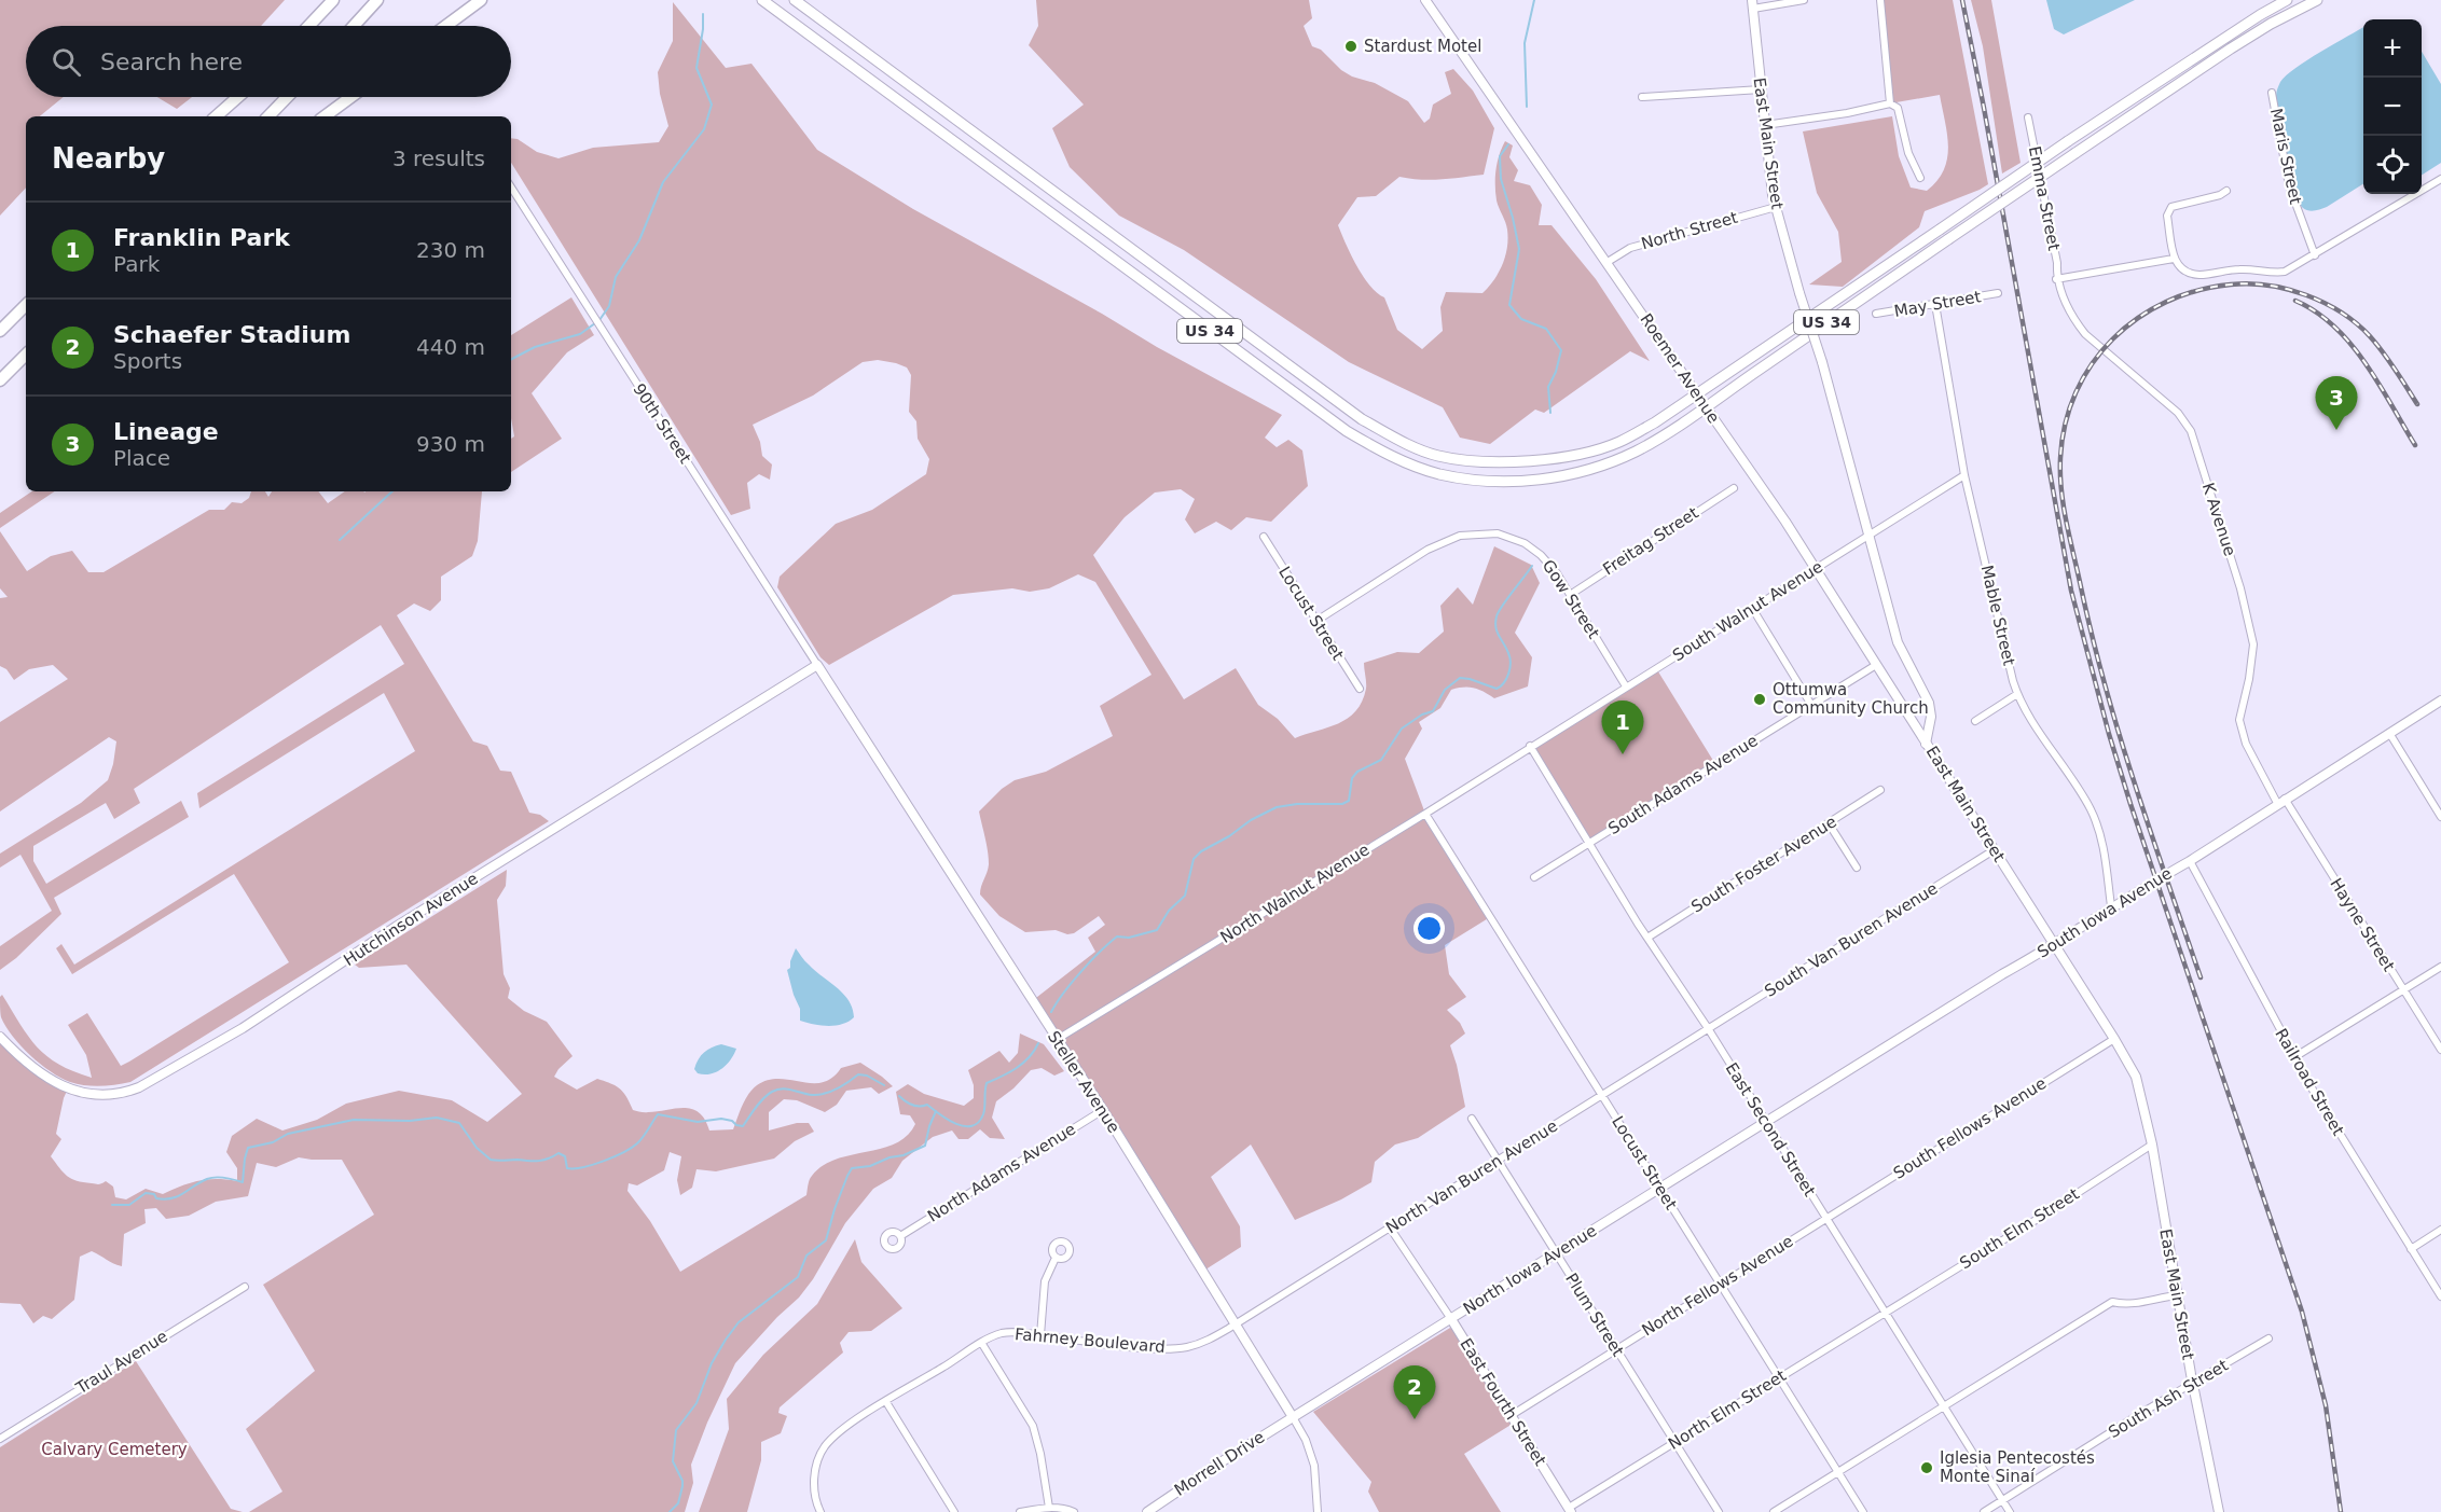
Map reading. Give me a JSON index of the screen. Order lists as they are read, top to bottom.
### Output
{
  "streets": {
    "highway": ["US 34"],
    "main road": [
      "East Main Street",
      "Roemer Avenue",
      "South Iowa Avenue",
      "North Iowa Avenue",
      "East Fourth Street",
      "Morrell Drive"
    ],
    "street": [
      "Maris Street",
      "Emma Street",
      "North Street",
      "May Street",
      "90th Street",
      "K Avenue",
      "Freitag Street",
      "Gow Street",
      "South Walnut Avenue",
      "Locust Street",
      "Mable Street",
      "South Adams Avenue",
      "South Foster Avenue",
      "North Walnut Avenue",
      "Hutchinson Avenue",
      "Hayne Street",
      "South Van Buren Avenue",
      "Steller Avenue",
      "Railroad Street",
      "South Fellows Avenue",
      "East Second Street",
      "North Adams Avenue",
      "North Van Buren Avenue",
      "South Elm Street",
      "North Fellows Avenue",
      "Plum Street",
      "Fahrney Boulevard",
      "Traul Avenue",
      "South Ash Street",
      "North Elm Street"
    ]
  },
  "crossings": [
    ["East Main Street", "North Street"],
    ["East Main Street", "Roemer Avenue"],
    ["East Main Street", "South Walnut Avenue"],
    ["East Main Street", "South Iowa Avenue"],
    ["East Main Street", "South Van Buren Avenue"],
    ["East Main Street", "South Fellows Avenue"],
    ["East Main Street", "South Elm Street"],
    ["East Main Street", "South Ash Street"],
    ["Emma Street", "K Avenue"],
    ["North Street", "Roemer Avenue"],
    ["May Street", "Mable Street"],
    ["US 34", "Roemer Avenue"],
    ["Roemer Avenue", "South Walnut Avenue"],
    ["Roemer Avenue", "South Adams Avenue"],
    ["90th Street", "Hutchinson Avenue"],
    ["90th Street", "Steller Avenue"],
    ["K Avenue", "South Iowa Avenue"],
    ["K Avenue", "Hayne Street"],
    ["Freitag Street", "Gow Street"],
    ["Gow Street", "South Walnut Avenue"],
    ["Gow Street", "Locust Street"],
    ["South Walnut Avenue", "Mable Street"],
    ["South Walnut Avenue", "North Walnut Avenue"],
    ["South Walnut Avenue", "East Second Street"],
    ["Locust Street", "North Walnut Avenue"],
    ["Locust Street", "North Van Buren Avenue"],
    ["Locust Street", "North Iowa Avenue"],
    ["Locust Street", "North Fellows Avenue"],
    ["Locust Street", "North Elm Street"],
    ["Mable Street", "South Iowa Avenue"],
    ["South Adams Avenue", "East Second Street"],
    ["South Foster Avenue", "East Second Street"],
    ["North Walnut Avenue", "Steller Avenue"],
    ["North Walnut Avenue", "East Second Street"],
    ["South Iowa Avenue", "Hayne Street"],
    ["South Iowa Avenue", "Railroad Street"],
    ["South Iowa Avenue", "East Second Street"],
    ["South Iowa Avenue", "North Iowa Avenue"],
    ["Hutchinson Avenue", "Steller Avenue"],
    ["South Van Buren Avenue", "East Second Street"],
    ["South Van Buren Avenue", "North Van Buren Avenue"],
    ["Steller Avenue", "North Adams Avenue"],
    ["Steller Avenue", "North Van Buren Avenue"],
    ["Steller Avenue", "North Iowa Avenue"],
    ["Steller Avenue", "Fahrney Boulevard"],
    ["Steller Avenue", "Morrell Drive"],
    ["South Fellows Avenue", "East Second Street"],
    ["South Fellows Avenue", "North Fellows Avenue"],
    ["East Second Street", "North Van Buren Avenue"],
    ["East Second Street", "South Elm Street"],
    ["East Second Street", "North Iowa Avenue"],
    ["East Second Street", "North Fellows Avenue"],
    ["East Second Street", "South Ash Street"],
    ["East Second Street", "North Elm Street"],
    ["North Van Buren Avenue", "Plum Street"],
    ["North Van Buren Avenue", "Fahrney Boulevard"],
    ["North Van Buren Avenue", "East Fourth Street"],
    ["South Elm Street", "North Elm Street"],
    ["North Iowa Avenue", "Plum Street"],
    ["North Iowa Avenue", "East Fourth Street"],
    ["North Iowa Avenue", "Morrell Drive"],
    ["North Fellows Avenue", "Plum Street"],
    ["North Fellows Avenue", "East Fourth Street"],
    ["Plum Street", "North Elm Street"],
    ["East Fourth Street", "North Elm Street"]
  ],
  "parks": ["Calvary Cemetery"],
  "places": ["Stardust Motel", "Ottumwa Community Church", "Iglesia Pentecostés Monte Sinaí"],
  "page": {
    "map_buttons": ["+", "−"],
    "search": "Search here",
    "heading": ["Nearby", "3 results"],
    "list": [
      {
        "mark": "1",
        "name": "Franklin Park",
        "note": "Park",
        "value": "230 m"
      },
      {
        "mark": "2",
        "name": "Schaefer Stadium",
        "note": "Sports",
        "value": "440 m"
      },
      {
        "mark": "3",
        "name": "Lineage",
        "note": "Place",
        "value": "930 m"
      }
    ],
    "pins": ["3", "1", "2"]
  }
}
